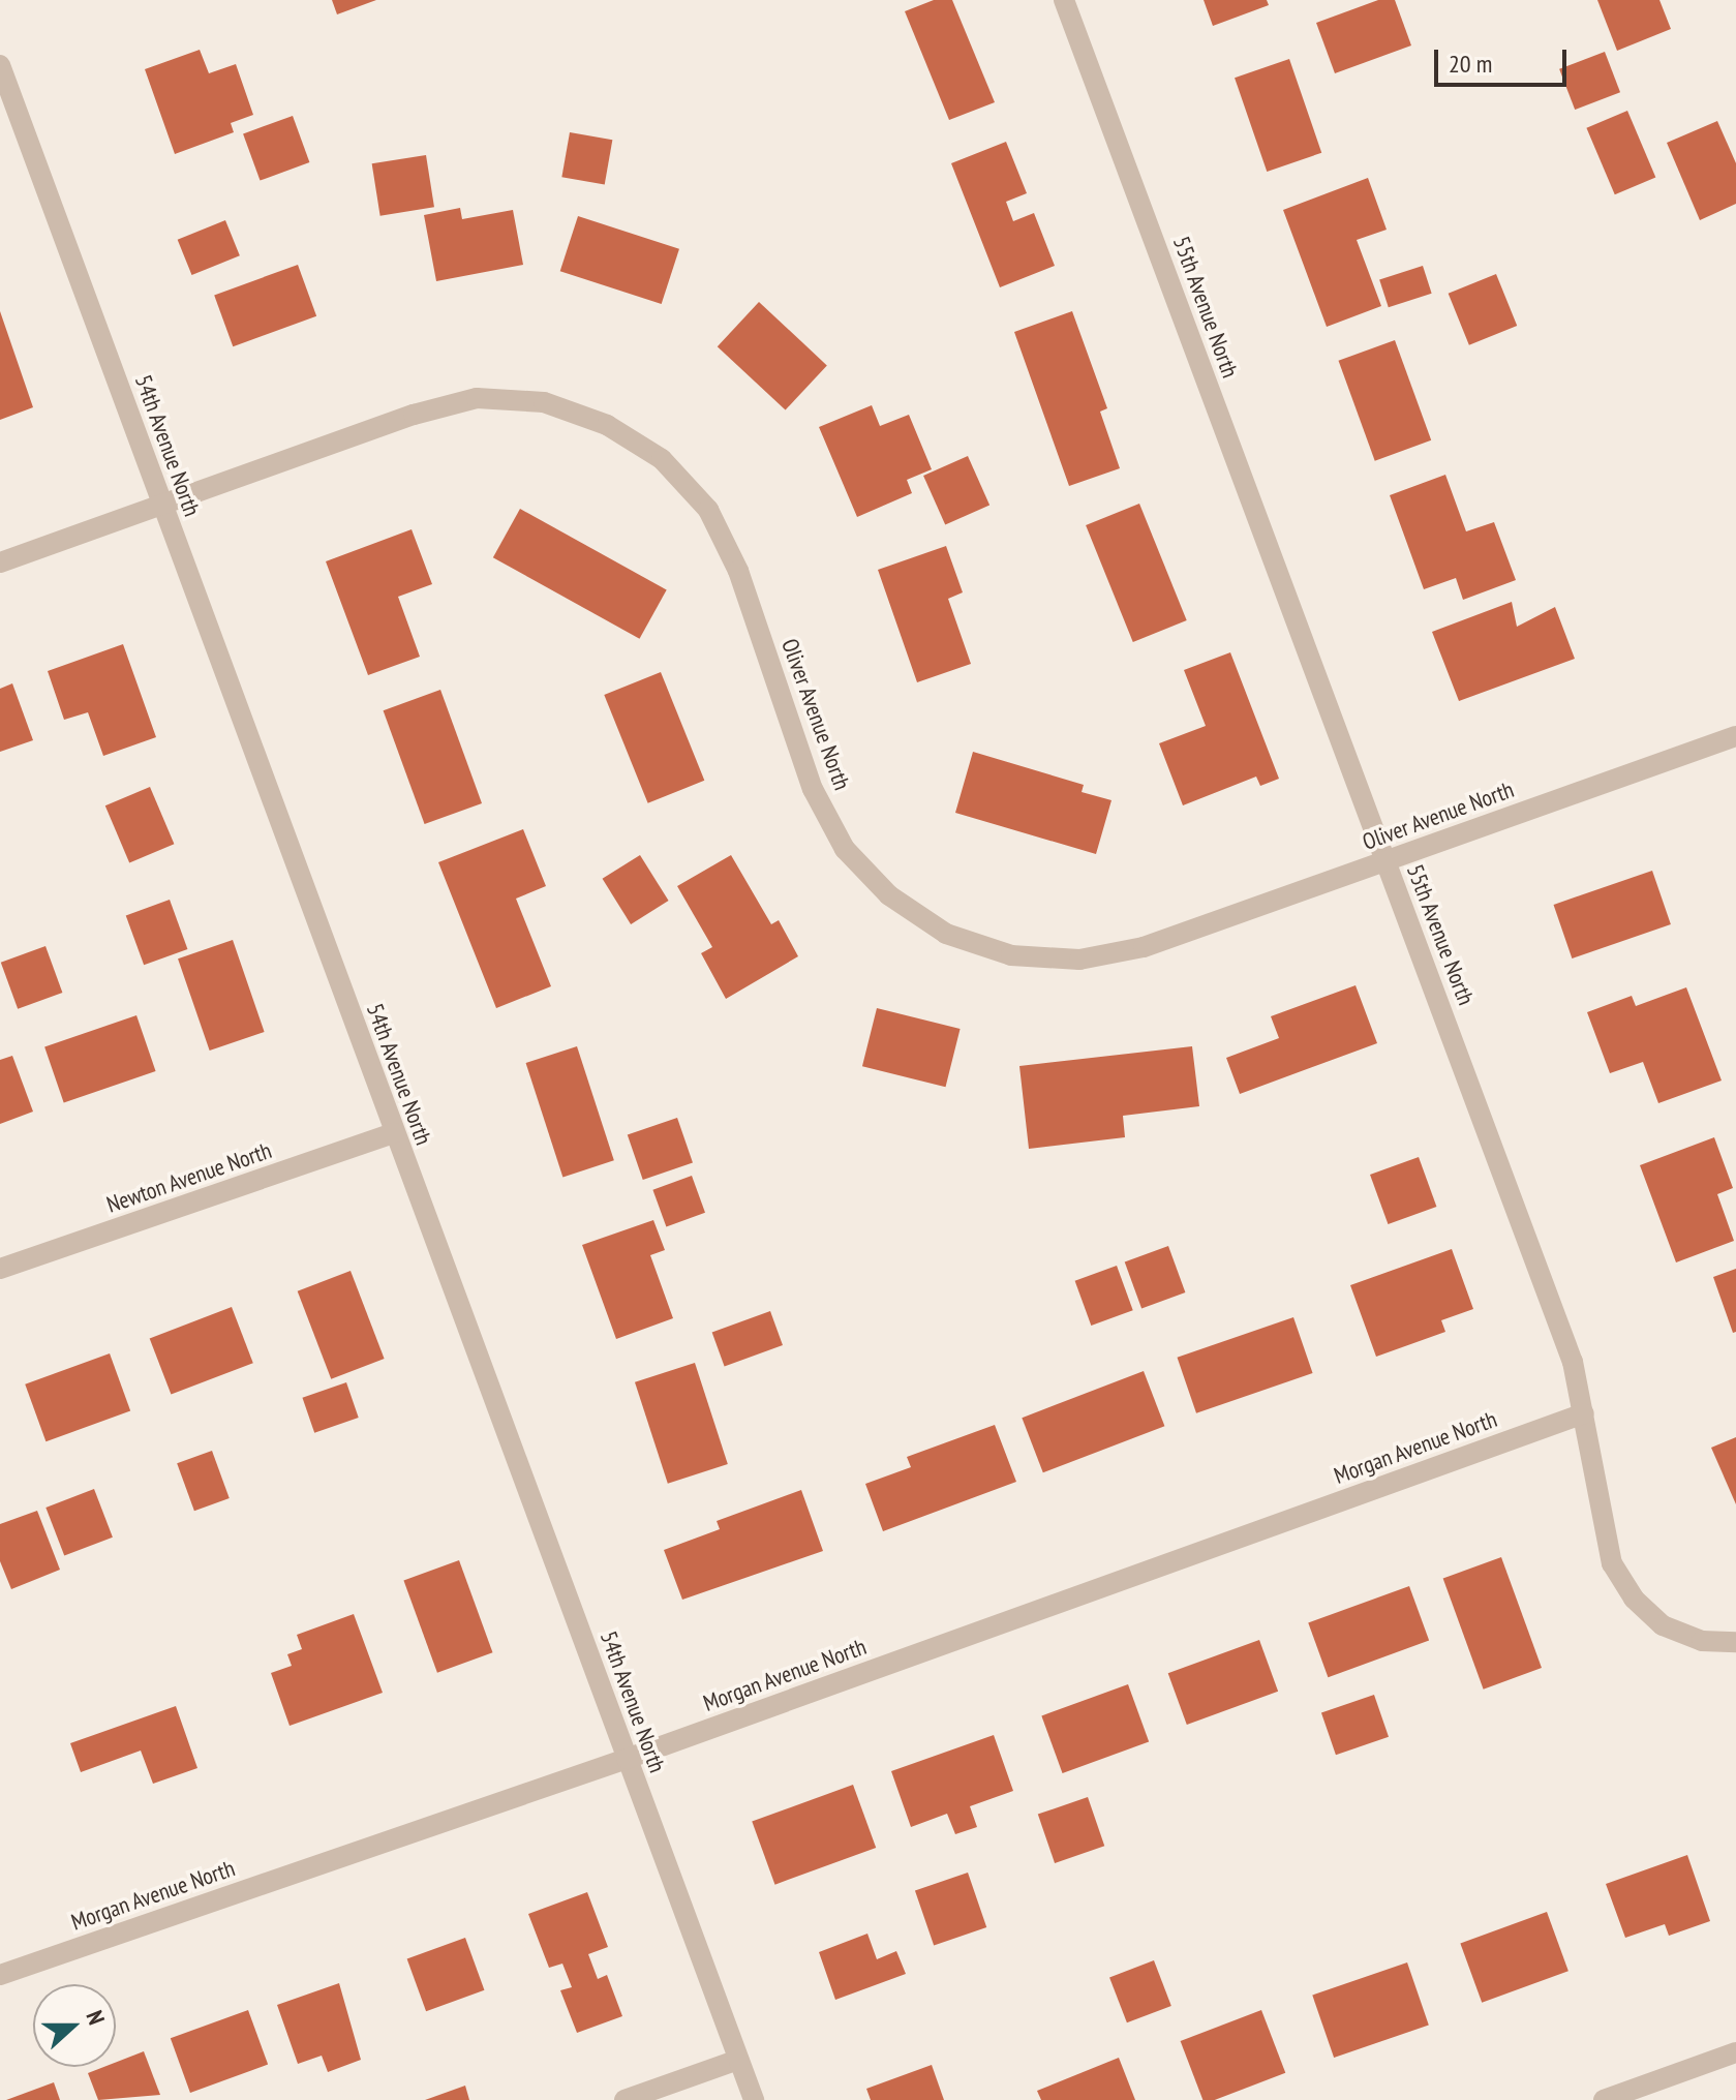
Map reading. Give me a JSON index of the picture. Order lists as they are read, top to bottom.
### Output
{
  "streets": {
    "street": [
      "55th Avenue North",
      "54th Avenue North",
      "Oliver Avenue North",
      "Newton Avenue North",
      "Morgan Avenue North"
    ]
  },
  "crossings": [
    ["55th Avenue North", "Oliver Avenue North"],
    ["55th Avenue North", "Morgan Avenue North"],
    ["54th Avenue North", "Oliver Avenue North"],
    ["54th Avenue North", "Newton Avenue North"],
    ["54th Avenue North", "Morgan Avenue North"]
  ],
  "scale_bar": "20 m",
  "north": "right"
}
